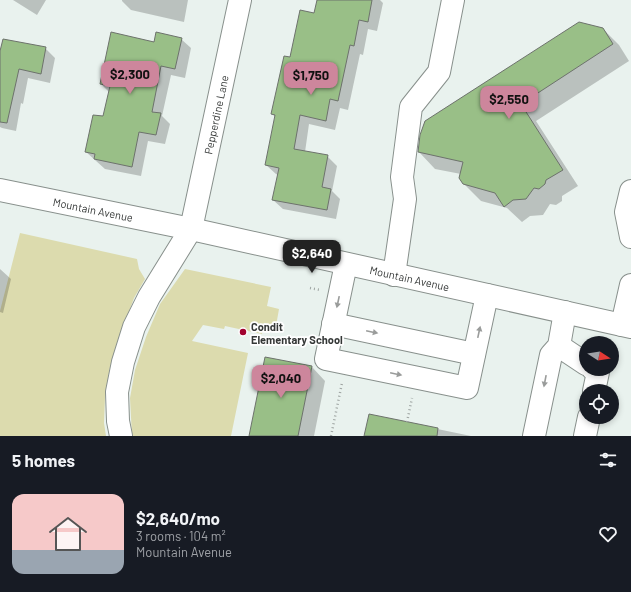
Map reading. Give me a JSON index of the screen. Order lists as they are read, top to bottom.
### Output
{
  "streets": {
    "main road": ["Pepperdine Lane", "Mountain Avenue"]
  },
  "crossings": [
    ["Pepperdine Lane", "Mountain Avenue"]
  ],
  "places": ["Condit Elementary School"],
  "north": "right",
  "page": {
    "price": [
      "$2,300",
      "$1,750",
      "$2,550",
      "$2,640",
      "$2,040"
    ],
    "heading": "5 homes",
    "list": [
      {
        "name": "$2,640/mo",
        "note": "3 rooms · 104 m² · Mountain Avenue"
      }
    ]
  }
}
